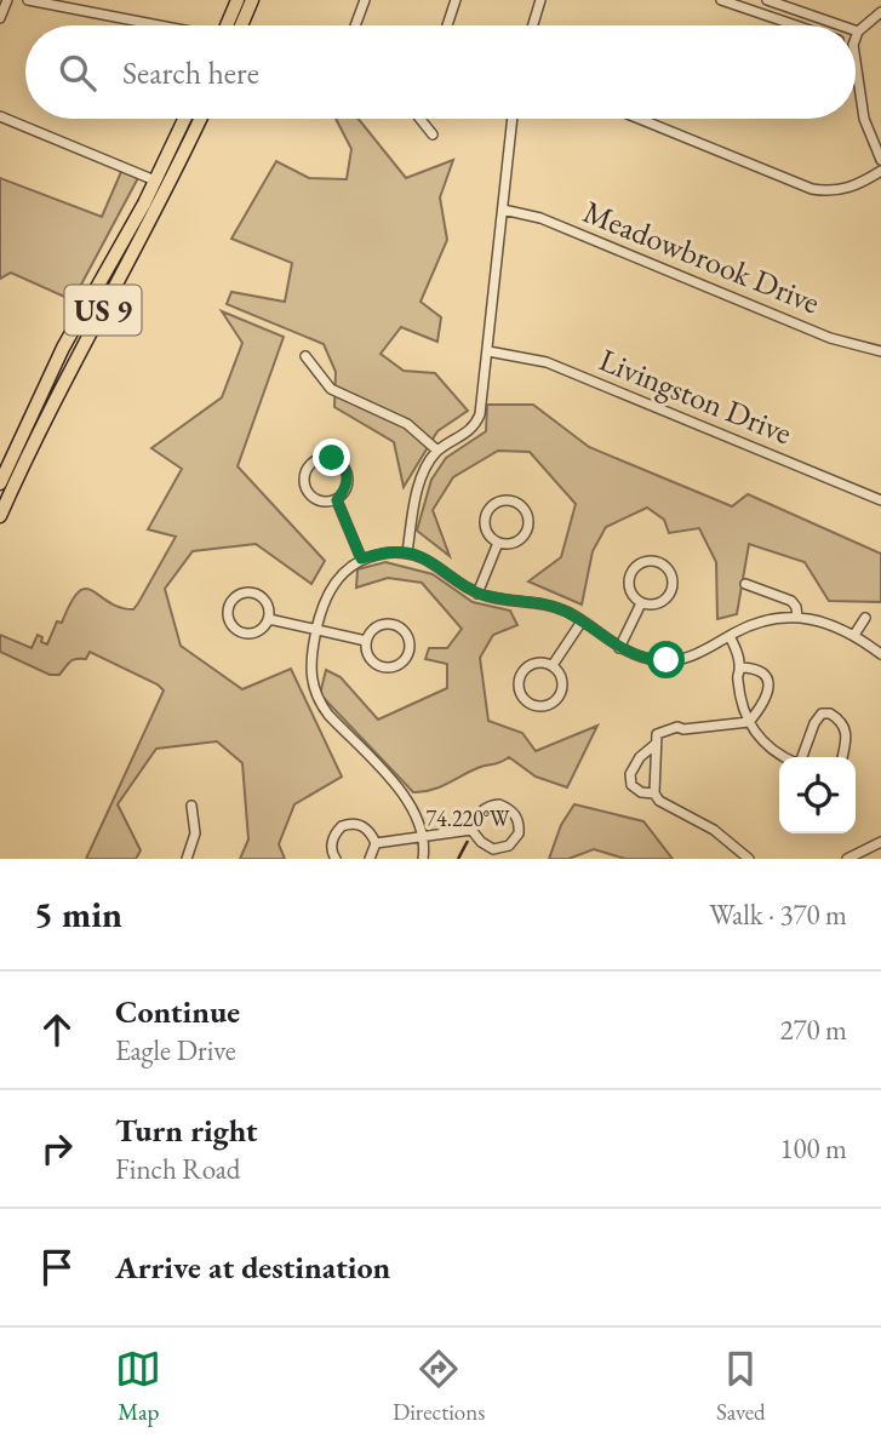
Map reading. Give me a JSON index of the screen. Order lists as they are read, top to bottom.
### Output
{
  "streets": {
    "highway": ["US 9"],
    "street": ["Meadowbrook Drive", "Livingston Drive"]
  },
  "page": {
    "search": "Search here",
    "heading": ["5 min", "Walk · 370 m"],
    "list": [
      ["Continue", "Eagle Drive", "270 m"],
      ["Turn right", "Finch Road", "100 m"],
      "Arrive at destination"
    ],
    "nav": ["Map", "Directions", "Saved"]
  },
  "coordinates": ["74.220°W"]
}
